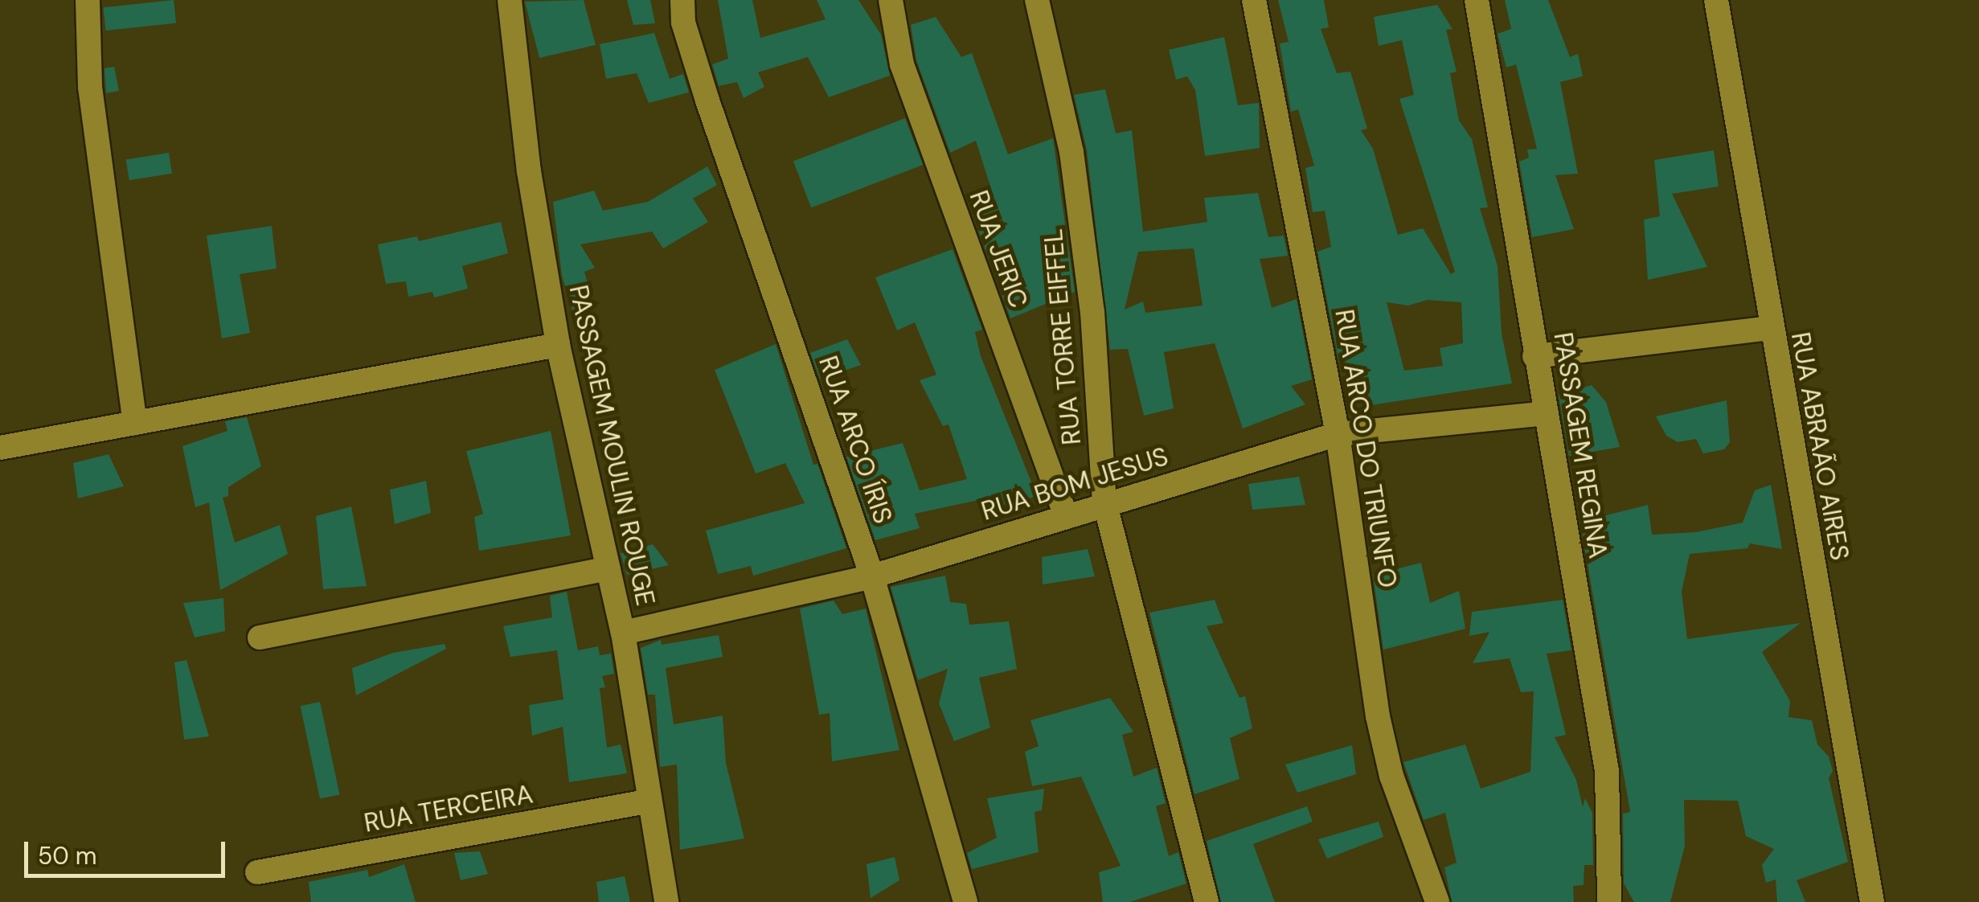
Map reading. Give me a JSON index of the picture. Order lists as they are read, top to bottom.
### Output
{
  "streets": {
    "street": [
      "RUA JERIC",
      "RUA TORRE EIFFEL",
      "RUA ARCO ÍRIS",
      "PASSAGEM MOULIN ROUGE",
      "PASSAGEM REGINA",
      "RUA ABRAÃO AIRES",
      "RUA ARCO DO TRIUNFO",
      "RUA BOM JESUS",
      "RUA TERCEIRA"
    ]
  },
  "crossings": [
    ["RUA JERIC", "RUA BOM JESUS"],
    ["RUA TORRE EIFFEL", "RUA BOM JESUS"],
    ["RUA ARCO ÍRIS", "RUA BOM JESUS"],
    ["PASSAGEM MOULIN ROUGE", "RUA BOM JESUS"],
    ["PASSAGEM MOULIN ROUGE", "RUA TERCEIRA"],
    ["PASSAGEM REGINA", "RUA BOM JESUS"],
    ["RUA ARCO DO TRIUNFO", "RUA BOM JESUS"]
  ],
  "scale_bar": "50 m"
}
